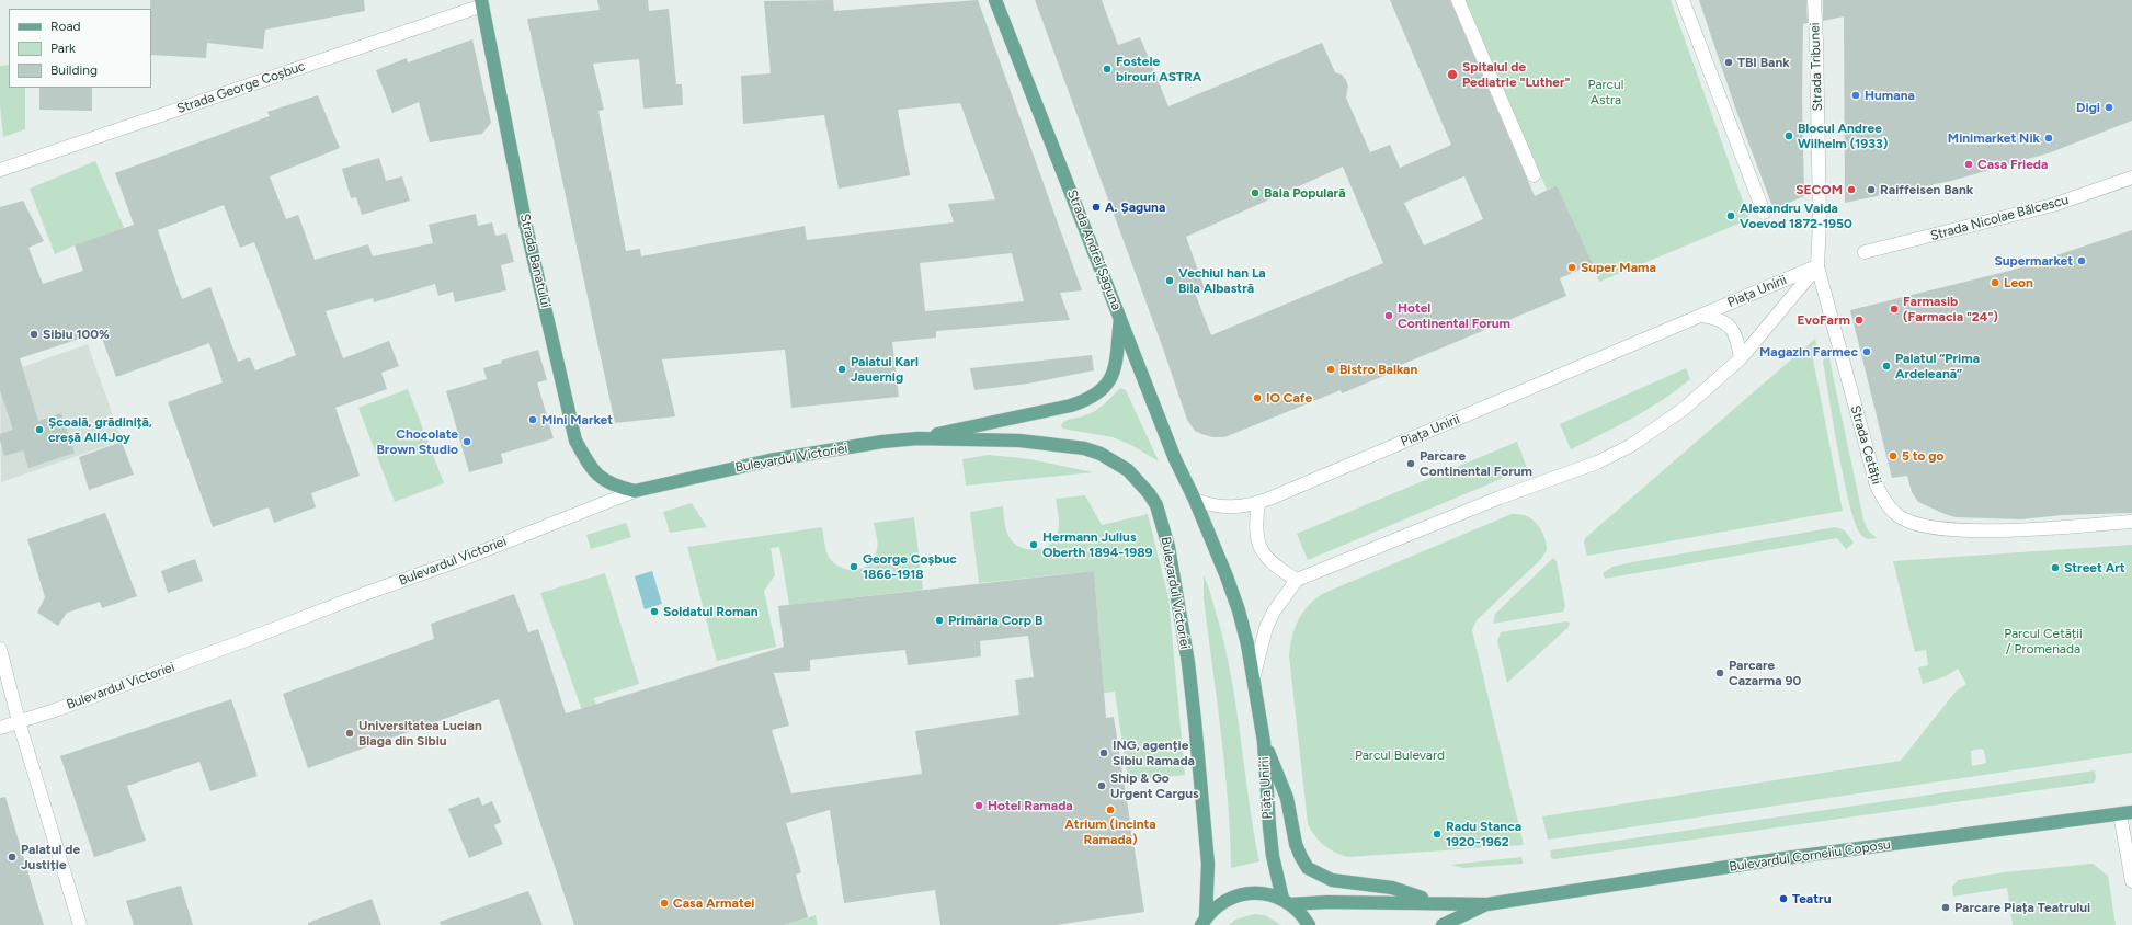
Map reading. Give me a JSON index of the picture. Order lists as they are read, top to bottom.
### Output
{
  "streets": {
    "main road": [
      "Strada Andrei Șaguna",
      "Strada Banatului",
      "Piața Unirii",
      "Bulevardul Victoriei",
      "Bulevardul Corneliu Coposu"
    ],
    "street": [
      "Strada Tribunei",
      "Strada George Coșbuc",
      "Strada Nicolae Bălcescu",
      "Strada Cetății"
    ]
  },
  "crossings": [
    ["Strada Tribunei", "Piața Unirii"],
    ["Strada Tribunei", "Strada Cetății"],
    ["Strada George Coșbuc", "Strada Banatului"],
    ["Strada Andrei Șaguna", "Piața Unirii"],
    ["Strada Andrei Șaguna", "Bulevardul Victoriei"],
    ["Strada Banatului", "Bulevardul Victoriei"],
    ["Piața Unirii", "Strada Cetății"],
    ["Piața Unirii", "Bulevardul Corneliu Coposu"]
  ],
  "parks": ["Parcul Astra", "Parcul Cetății / Promenada", "Parcul Bulevard"],
  "places": [
    "TBI Bank",
    "Fostele birouri ASTRA",
    "Spitalul de Pediatrie \"Luther\"",
    "Humana",
    "Digi",
    "Blocul Andree Wilhelm (1933)",
    "Minimarket Nik",
    "Casa Frieda",
    "SECOM",
    "Raiffeisen Bank",
    "Baia Populară",
    "A. Șaguna",
    "Alexandru Vaida Voevod 1872-1950",
    "Supermarket",
    "Super Mama",
    "Vechiul han La Bila Albastră",
    "Leon",
    "Farmasib (Farmacia \"24\")",
    "Hotel Continental Forum",
    "EvoFarm",
    "Sibiu 100%",
    "Magazin Farmec",
    "Palatul “Prima Ardeleană”",
    "Palatul Karl Jauernig",
    "Bistro Balkan",
    "IO Cafe",
    "Mini Market",
    "Școală, grădiniță, creșă All4Joy",
    "Chocolate Brown Studio",
    "5 to go",
    "Parcare Continental Forum",
    "Hermann Julius Oberth 1894-1989",
    "George Coșbuc 1866-1918",
    "Street Art",
    "Soldatul Roman",
    "Primăria Corp B",
    "Parcare Cazarma 90",
    "Universitatea Lucian Blaga din Sibiu",
    "ING, agenție Sibiu Ramada",
    "Ship & Go Urgent Cargus",
    "Hotel Ramada",
    "Atrium (incinta Ramada)",
    "Radu Stanca 1920-1962",
    "Palatul de Justiție",
    "Teatru",
    "Casa Armatei",
    "Parcare Piața Teatrului"
  ],
  "legend": ["Road", "Park", "Building"]
}
